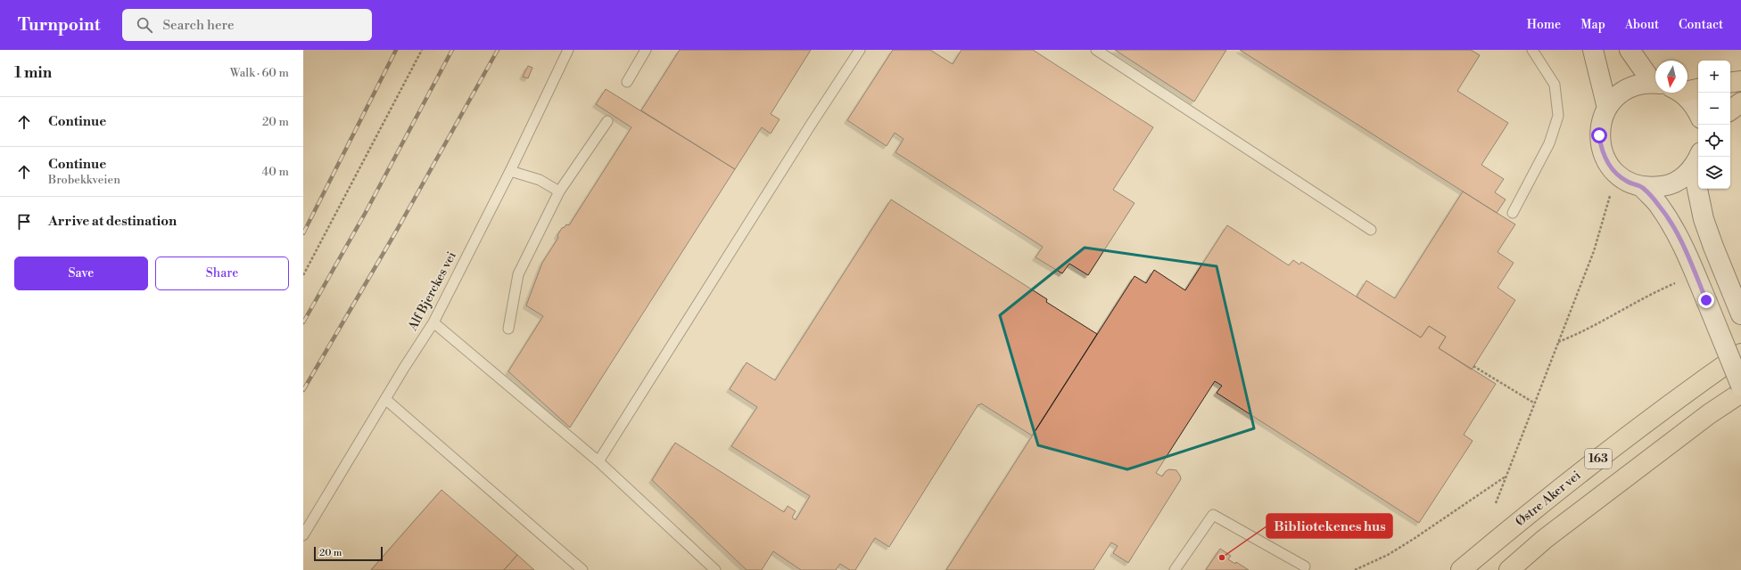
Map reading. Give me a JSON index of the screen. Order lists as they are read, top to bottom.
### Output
{
  "streets": {
    "highway": ["163", "Østre Aker vei"],
    "lane": ["Alf Bjerckes vei"]
  },
  "places": ["Bibliotekenes hus"],
  "scale_bar": "20 m",
  "north": "bottom",
  "page": {
    "header": "Turnpoint",
    "search": "Search here",
    "nav": [
      "Home",
      "Map",
      "About",
      "Contact"
    ],
    "heading": ["1 min", "Walk · 60 m"],
    "map_buttons": ["+", "−"],
    "list": [
      ["Continue", "20 m"],
      ["Continue", "Brobekkveien", "40 m"],
      "Arrive at destination"
    ],
    "buttons": ["Save", "Share"],
    "scale": "20 m"
  }
}
